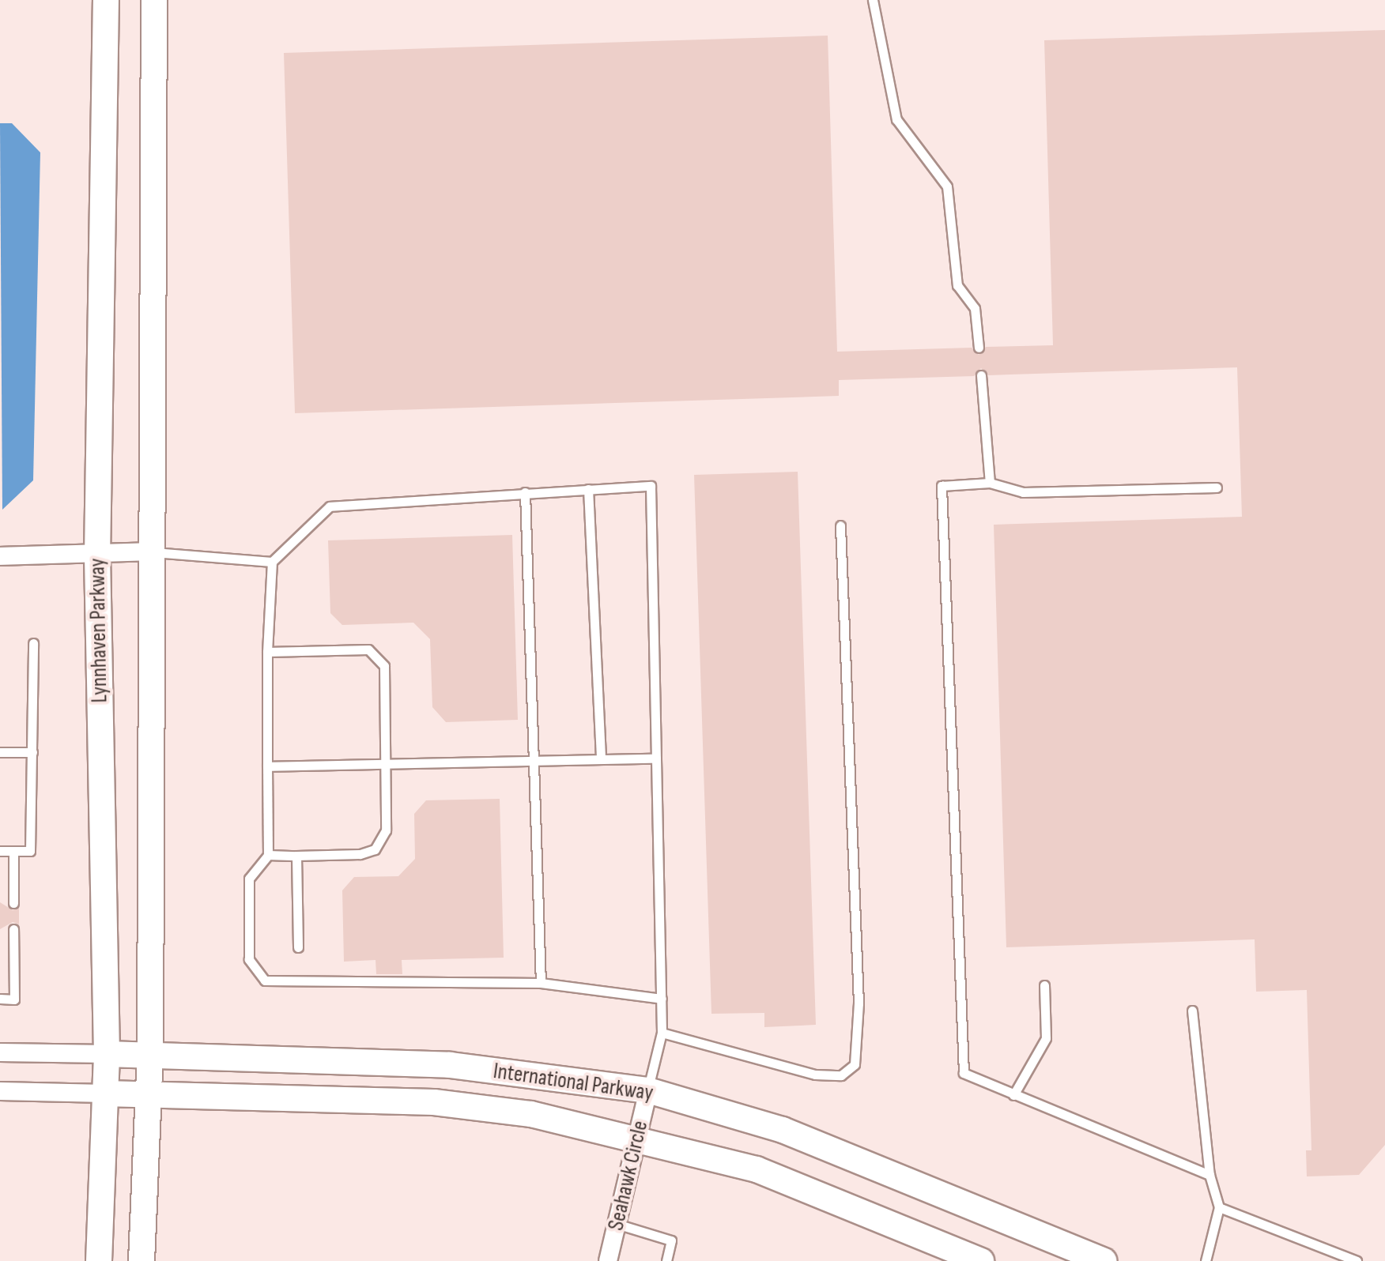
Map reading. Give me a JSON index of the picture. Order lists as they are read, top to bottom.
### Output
{
  "streets": {
    "main road": ["Lynnhaven Parkway", "International Parkway"],
    "street": ["Seahawk Circle"]
  },
  "crossings": [
    ["Lynnhaven Parkway", "International Parkway"],
    ["International Parkway", "Seahawk Circle"]
  ]
}
